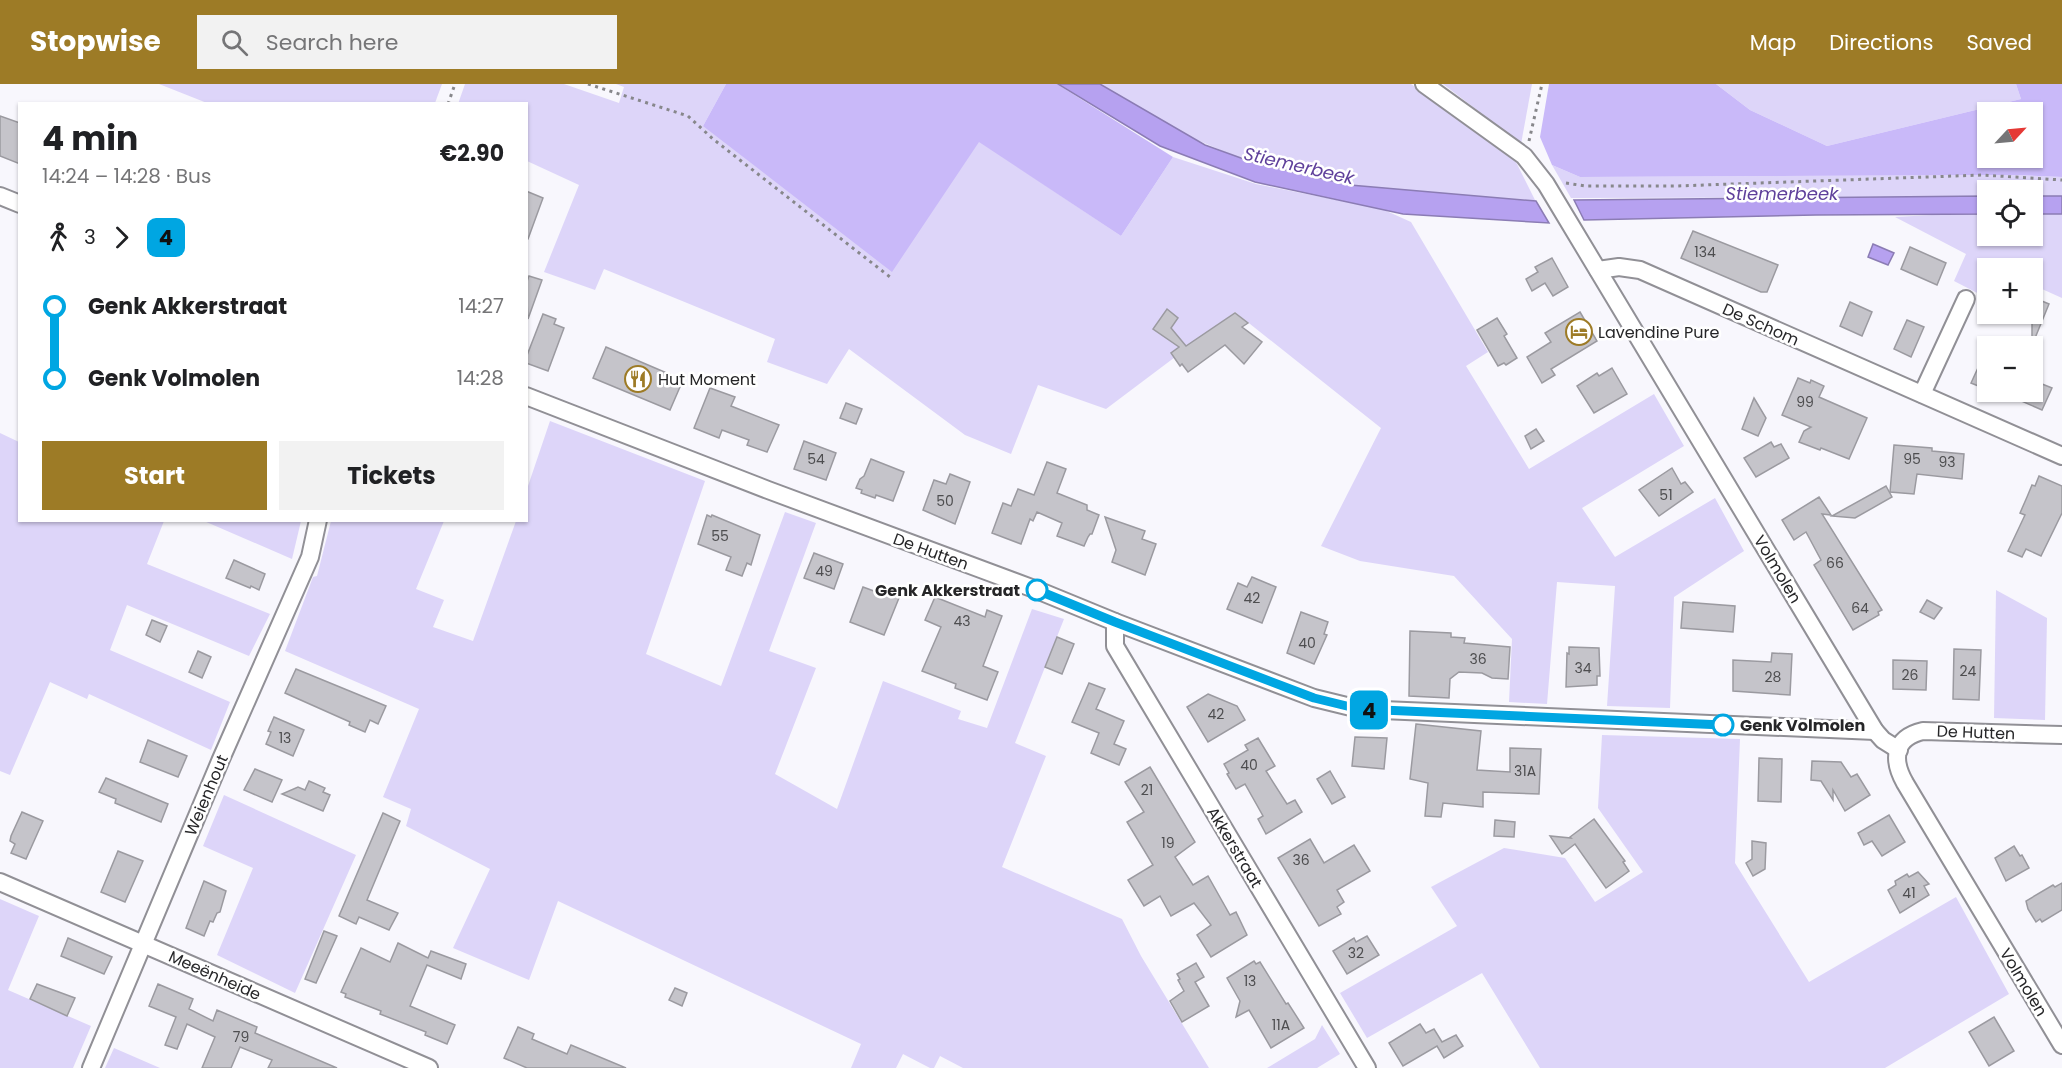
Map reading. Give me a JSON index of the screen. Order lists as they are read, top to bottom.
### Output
{
  "streets": {
    "street": [
      "De Schom",
      "De Hutten",
      "Volmolen",
      "Weienhout",
      "Akkerstraat",
      "Meeënheide"
    ]
  },
  "crossings": [
    ["De Schom", "Volmolen"],
    ["De Hutten", "Volmolen"],
    ["De Hutten", "Akkerstraat"],
    ["Weienhout", "Meeënheide"]
  ],
  "water": ["Stiemerbeek"],
  "places": {
    "hotel": ["Lavendine Pure"],
    "restaurant": ["Hut Moment"],
    "other": ["Genk Akkerstraat", "Genk Volmolen"]
  },
  "lines": ["bus line 4"],
  "house_numbers": [
    "134",
    "99",
    "54",
    "95",
    "93",
    "51",
    "50",
    "55",
    "66",
    "49",
    "42",
    "64",
    "43",
    "40",
    "36",
    "34",
    "24",
    "26",
    "28",
    "42",
    "13",
    "40",
    "31A",
    "21",
    "19",
    "36",
    "41",
    "32",
    "13",
    "11A",
    "79"
  ],
  "north": "top right",
  "page": {
    "header": "Stopwise",
    "search": "Search here",
    "nav": ["Map", "Directions", "Saved"],
    "on_map": "4",
    "map_buttons": ["+", "−"],
    "heading": ["4 min", "14:24 – 14:28 · Bus", "€2.90"],
    "legs": ["3", "4"],
    "list": [
      {
        "name": "Genk Akkerstraat",
        "value": "14:27"
      },
      {
        "name": "Genk Volmolen",
        "value": "14:28"
      }
    ],
    "buttons": ["Start", "Tickets"]
  }
}
